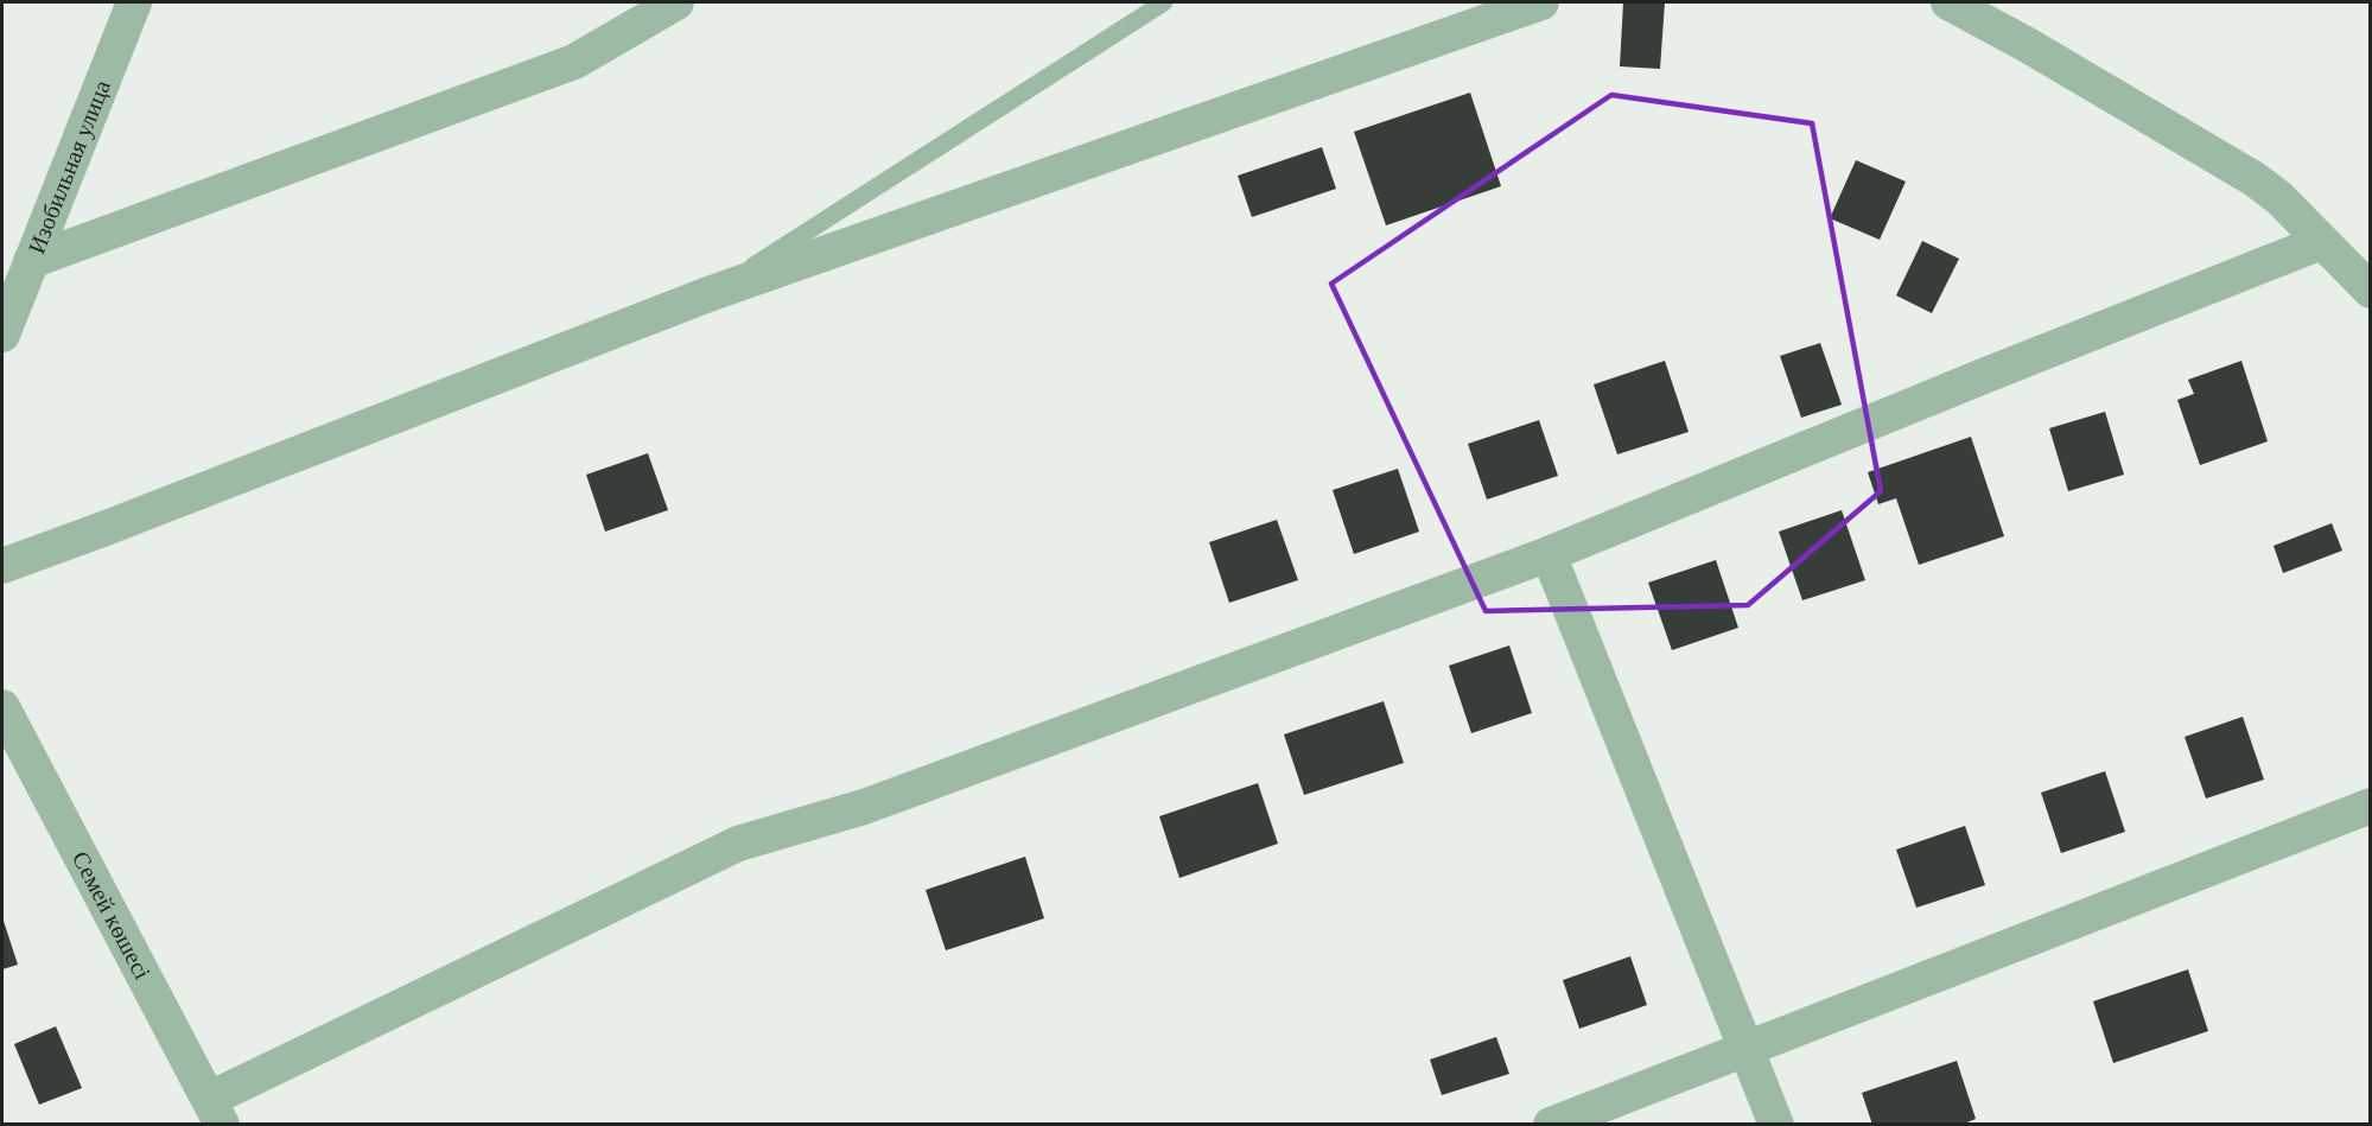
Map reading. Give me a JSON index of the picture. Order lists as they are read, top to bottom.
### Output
{
  "streets": {
    "street": ["Изобильная улица", "Семей көшесі"]
  }
}
